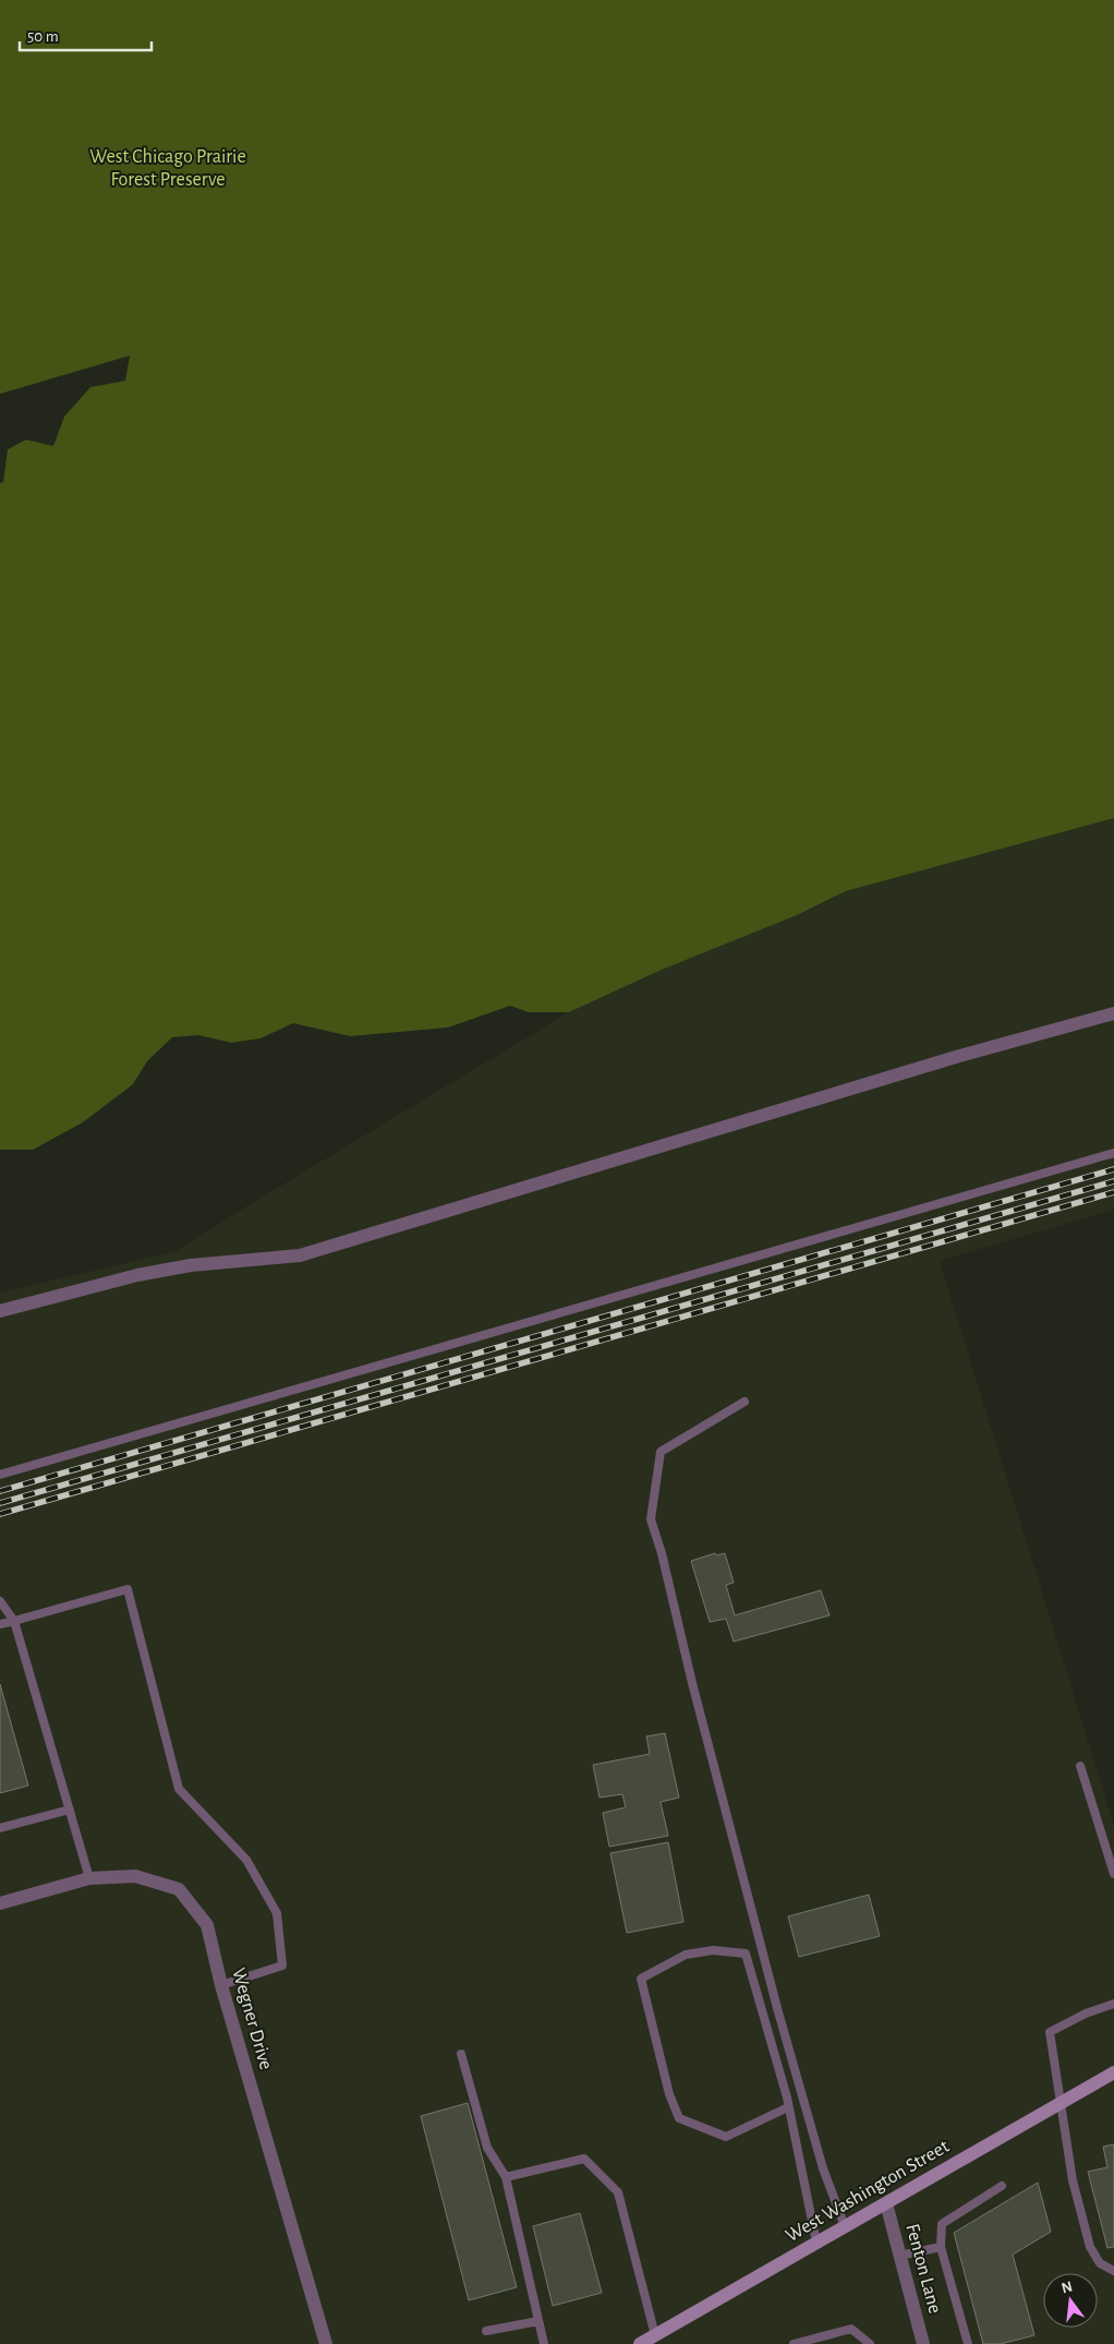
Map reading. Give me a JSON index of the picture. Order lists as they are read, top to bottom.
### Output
{
  "streets": {
    "main road": ["West Washington Street"],
    "street": ["Wegner Drive", "Fenton Lane"]
  },
  "crossings": [
    ["West Washington Street", "Fenton Lane"]
  ],
  "parks": ["West Chicago Prairie Forest Preserve"],
  "scale_bar": "50 m",
  "north": "top"
}
